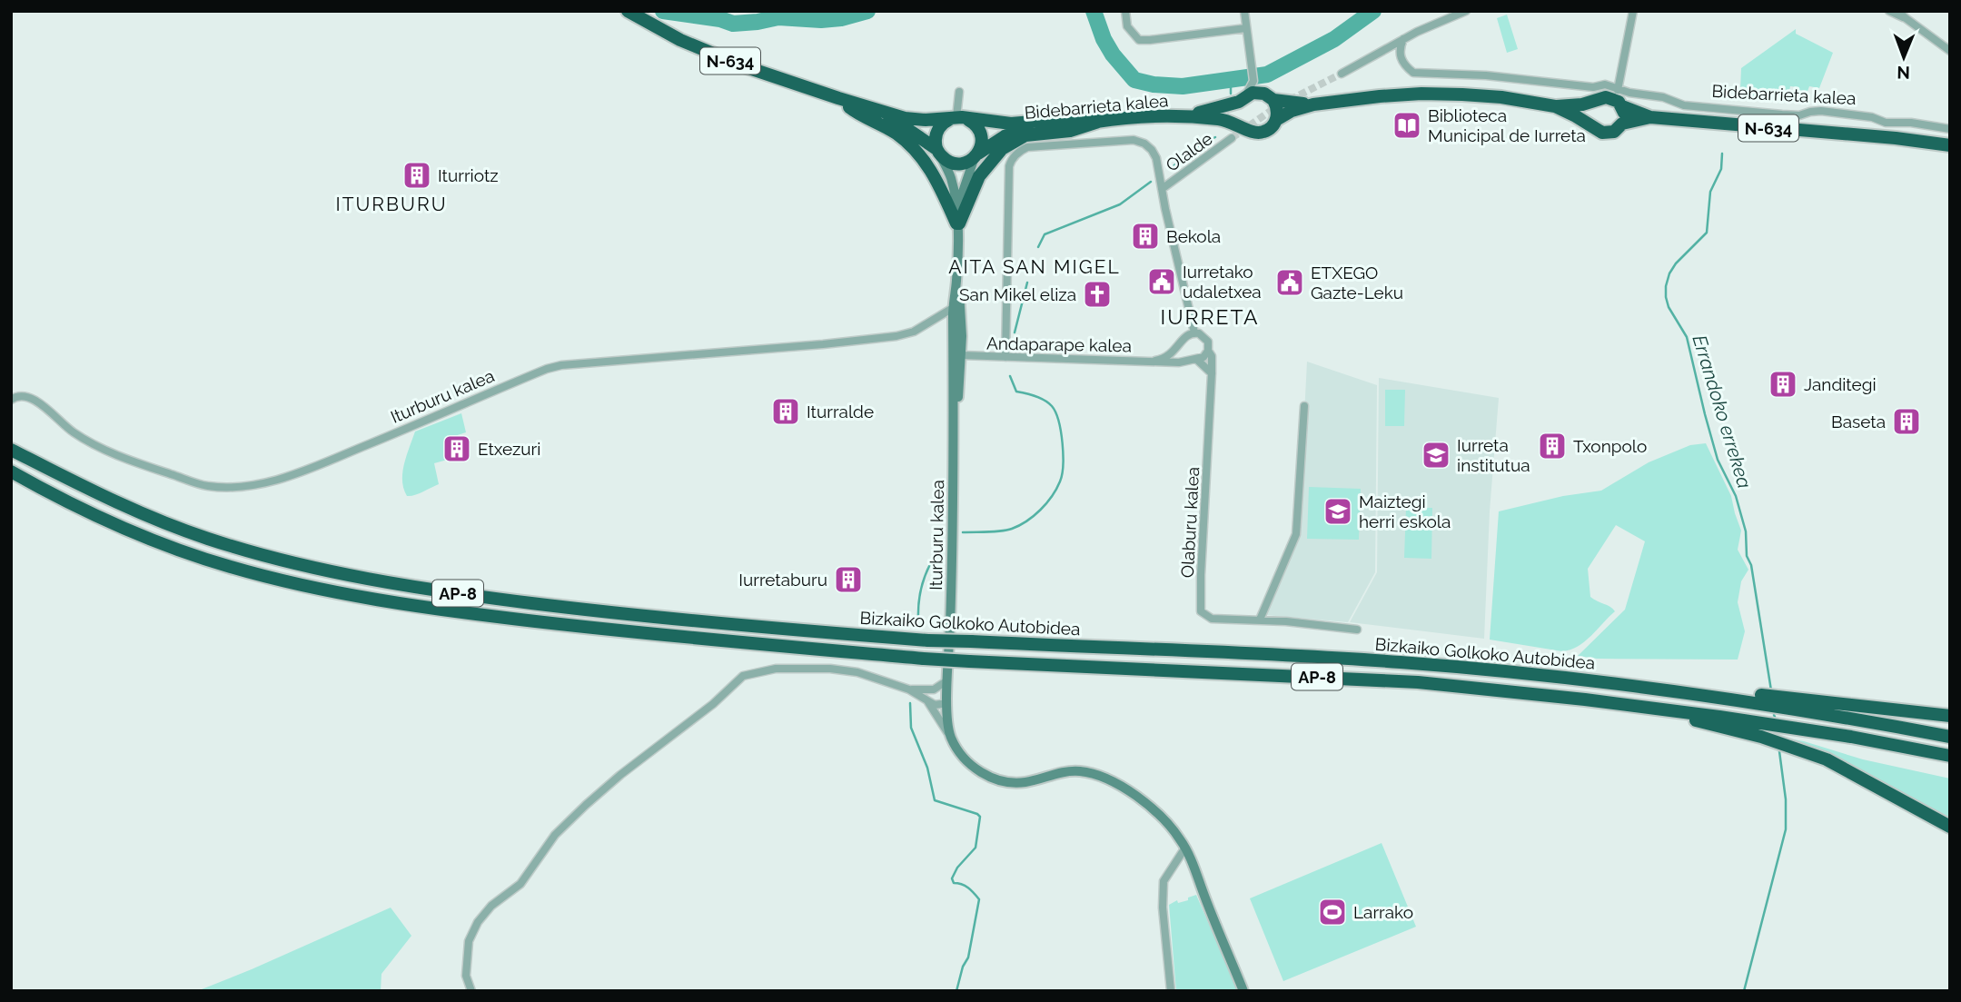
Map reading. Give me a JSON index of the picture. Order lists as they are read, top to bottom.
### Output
{
  "streets": {
    "highway": [
      "N-634",
      "Bidebarrieta kalea",
      "AP-8",
      "Bizkaiko Golkoko Autobidea"
    ],
    "street": [
      "Olalde",
      "Andaparape kalea",
      "Iturburu kalea",
      "Olaburu kalea"
    ]
  },
  "crossings": [
    ["N-634", "Bidebarrieta kalea"]
  ],
  "districts": ["ITURBURU", "AITA SAN MIGEL", "IURRETA"],
  "water": ["Errandoko errekea"],
  "places": {
    "library": ["Biblioteca Municipal de Iurreta"],
    "building": [
      "Iturriotz",
      "Bekola",
      "Janditegi",
      "Iturralde",
      "Baseta",
      "Txonpolo",
      "Etxezuri",
      "Iurretaburu"
    ],
    "public building": ["Iurretako udaletxea", "ETXEGO Gazte-Leku"],
    "church": ["San Mikel eliza"],
    "school or university": ["Iurreta institutua", "Maiztegi herri eskola"],
    "sports": ["Larrako"]
  },
  "north": "bottom"
}
